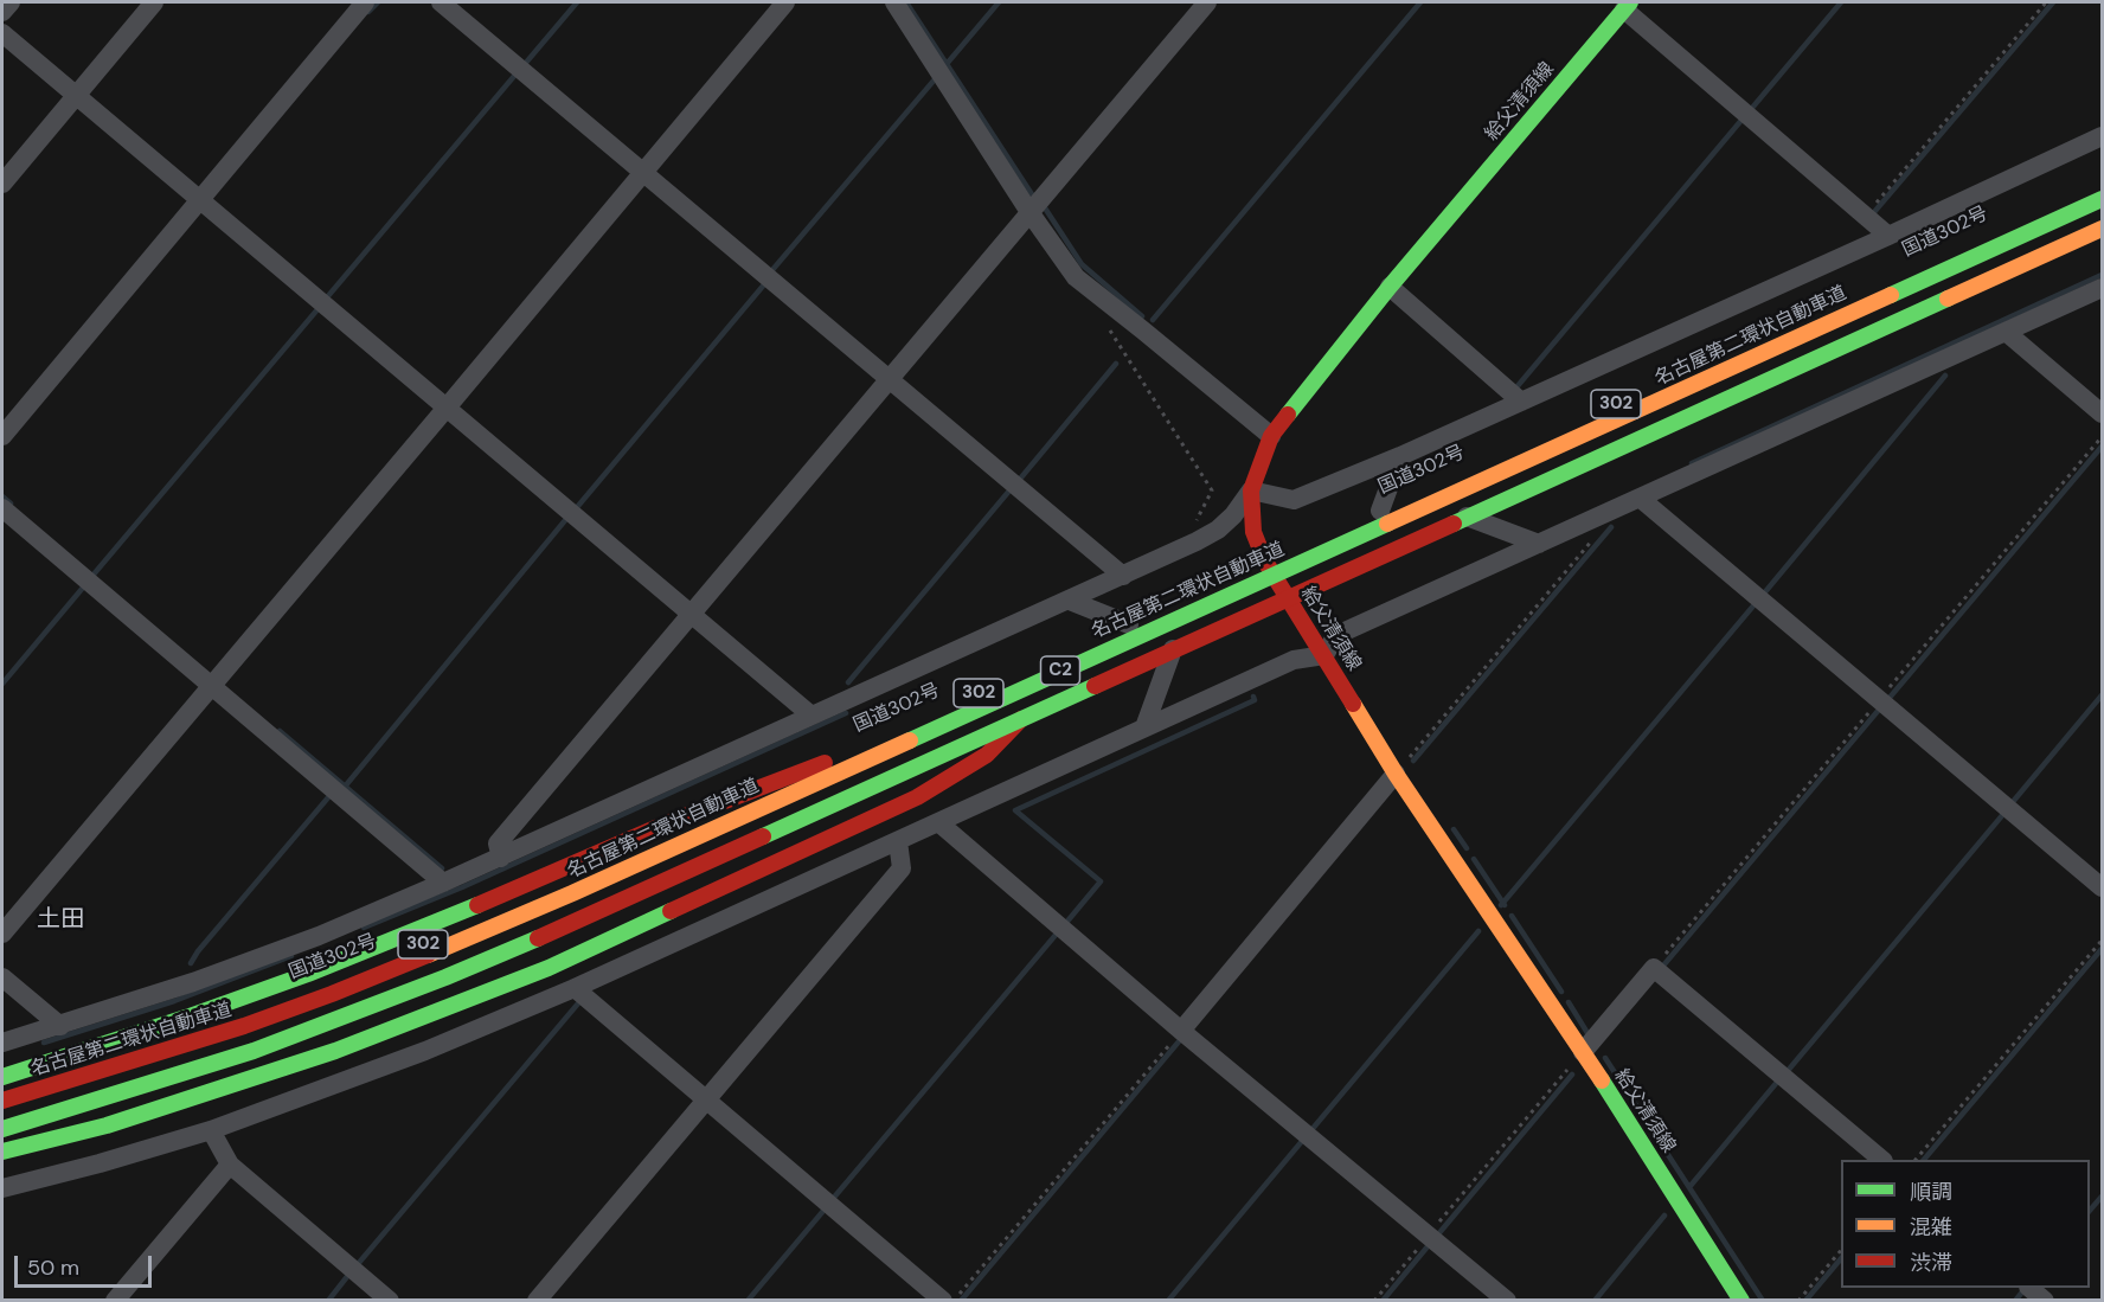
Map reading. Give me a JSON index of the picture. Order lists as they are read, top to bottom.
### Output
{
  "streets": {
    "main road": [
      "給父清須線",
      "国道302号",
      "名古屋第二環状自動車道",
      "302",
      "C2"
    ]
  },
  "crossings": [
    ["給父清須線", "国道302号"]
  ],
  "districts": ["土田"],
  "legend": ["順調", "混雑", "渋滞"],
  "scale_bar": "50 m"
}
